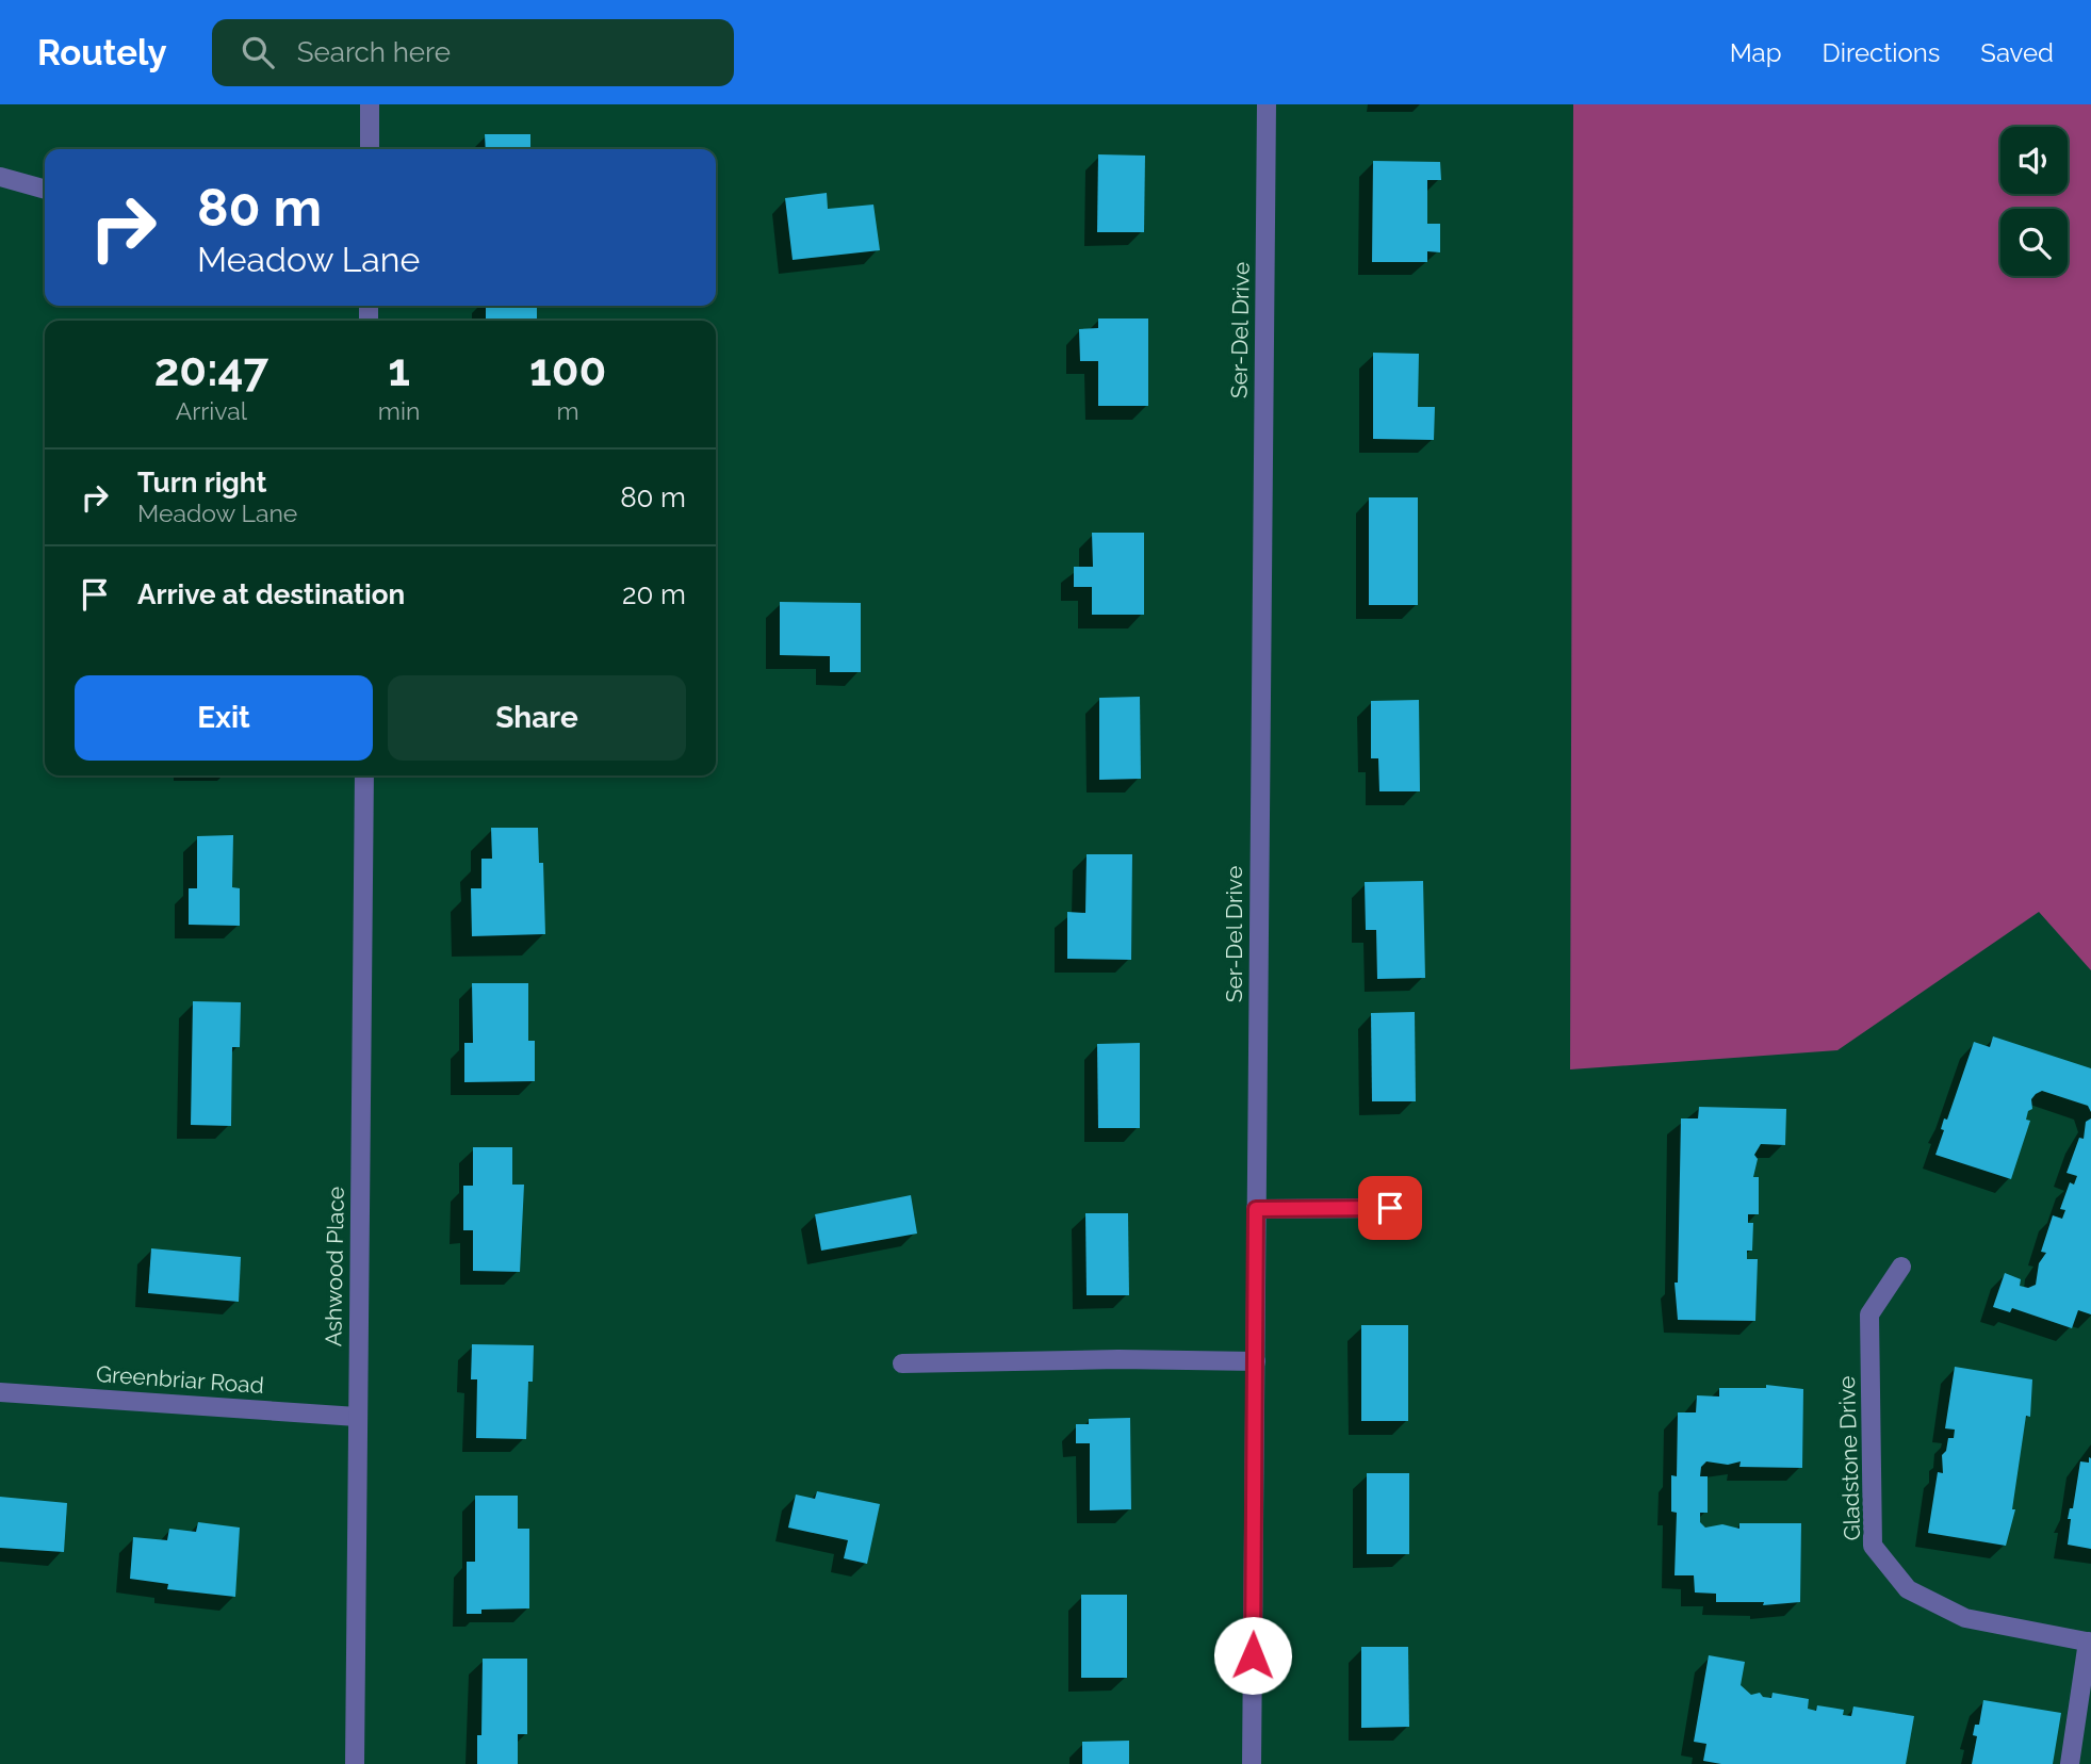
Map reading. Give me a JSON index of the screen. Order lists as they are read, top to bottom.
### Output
{
  "streets": {
    "street": [
      "Ser-Del Drive",
      "Ashwood Place",
      "Greenbriar Road",
      "Gladstone Drive"
    ]
  },
  "crossings": [
    ["Ashwood Place", "Greenbriar Road"]
  ],
  "page": {
    "header": "Routely",
    "search": "Search here",
    "nav": ["Map", "Directions", "Saved"],
    "turn": ["80 m", "Meadow Lane"],
    "eta": [
      "20:47",
      "Arrival",
      "1",
      "min",
      "100",
      "m"
    ],
    "list": [
      {
        "name": "Turn right",
        "note": "Meadow Lane",
        "value": "80 m"
      },
      {
        "name": "Arrive at destination",
        "value": "20 m"
      }
    ],
    "buttons": ["Exit", "Share"]
  }
}
